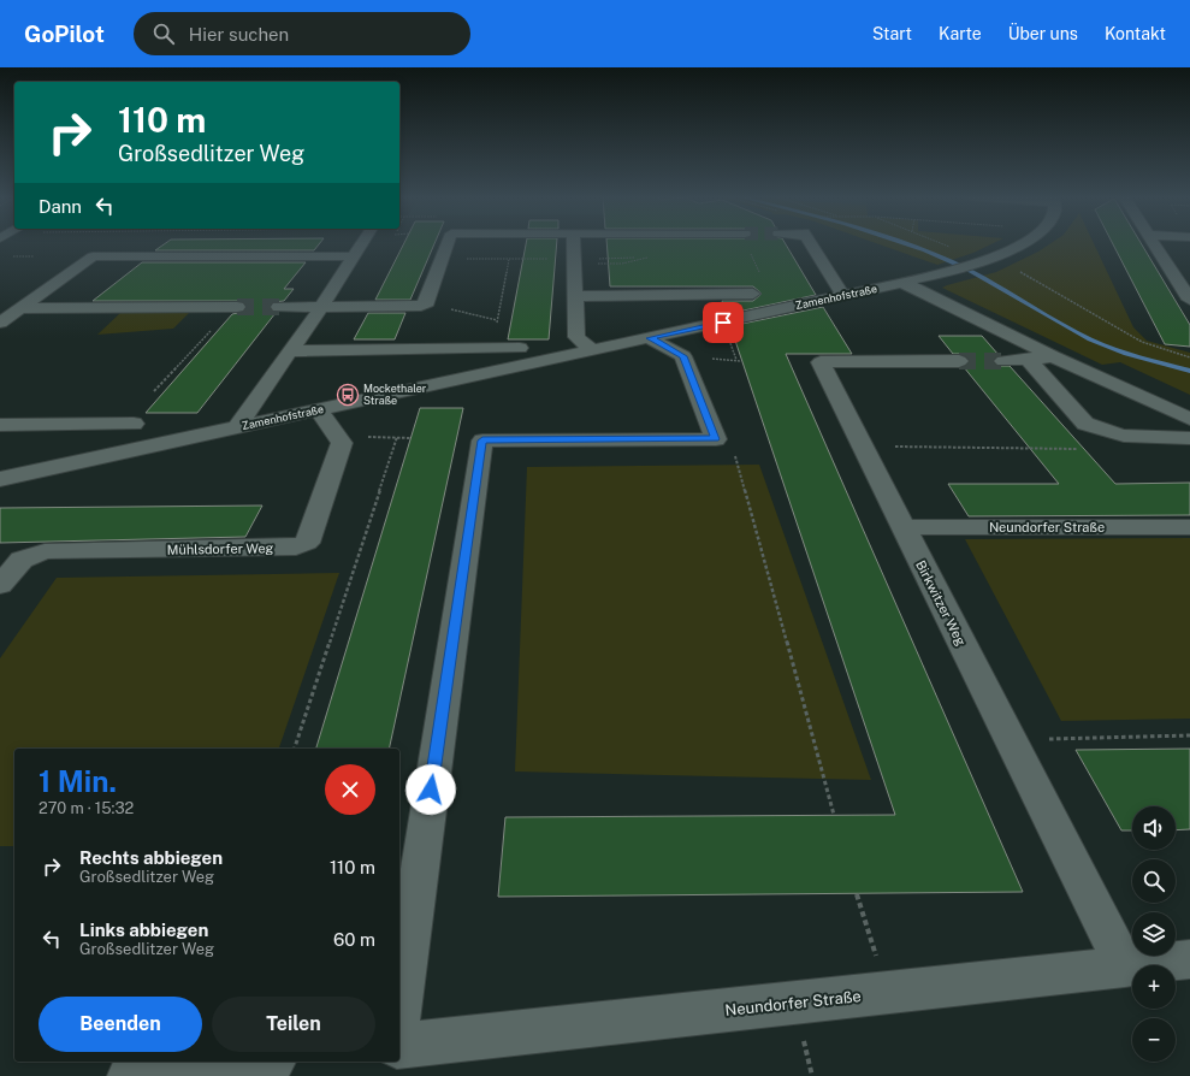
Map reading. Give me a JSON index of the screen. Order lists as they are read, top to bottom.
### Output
{
  "streets": {
    "street": [
      "Zamenhofstraße",
      "Neundorfer Straße",
      "Mühlsdorfer Weg",
      "Birkwitzer Weg"
    ]
  },
  "crossings": [
    ["Neundorfer Straße", "Birkwitzer Weg"]
  ],
  "places": {
    "bus stop": ["Mockethaler Straße"]
  },
  "page": {
    "header": "GoPilot",
    "search": "Hier suchen",
    "nav": [
      "Start",
      "Karte",
      "Über uns",
      "Kontakt"
    ],
    "turn": ["110 m", "Großsedlitzer Weg"],
    "then": "Dann",
    "heading": ["1 Min.", "270 m · 15:32"],
    "map_buttons": ["+", "−"],
    "list": [
      {
        "name": "Rechts abbiegen",
        "note": "Großsedlitzer Weg",
        "value": "110 m"
      },
      {
        "name": "Links abbiegen",
        "note": "Großsedlitzer Weg",
        "value": "60 m"
      }
    ],
    "buttons": ["Beenden", "Teilen"]
  }
}
